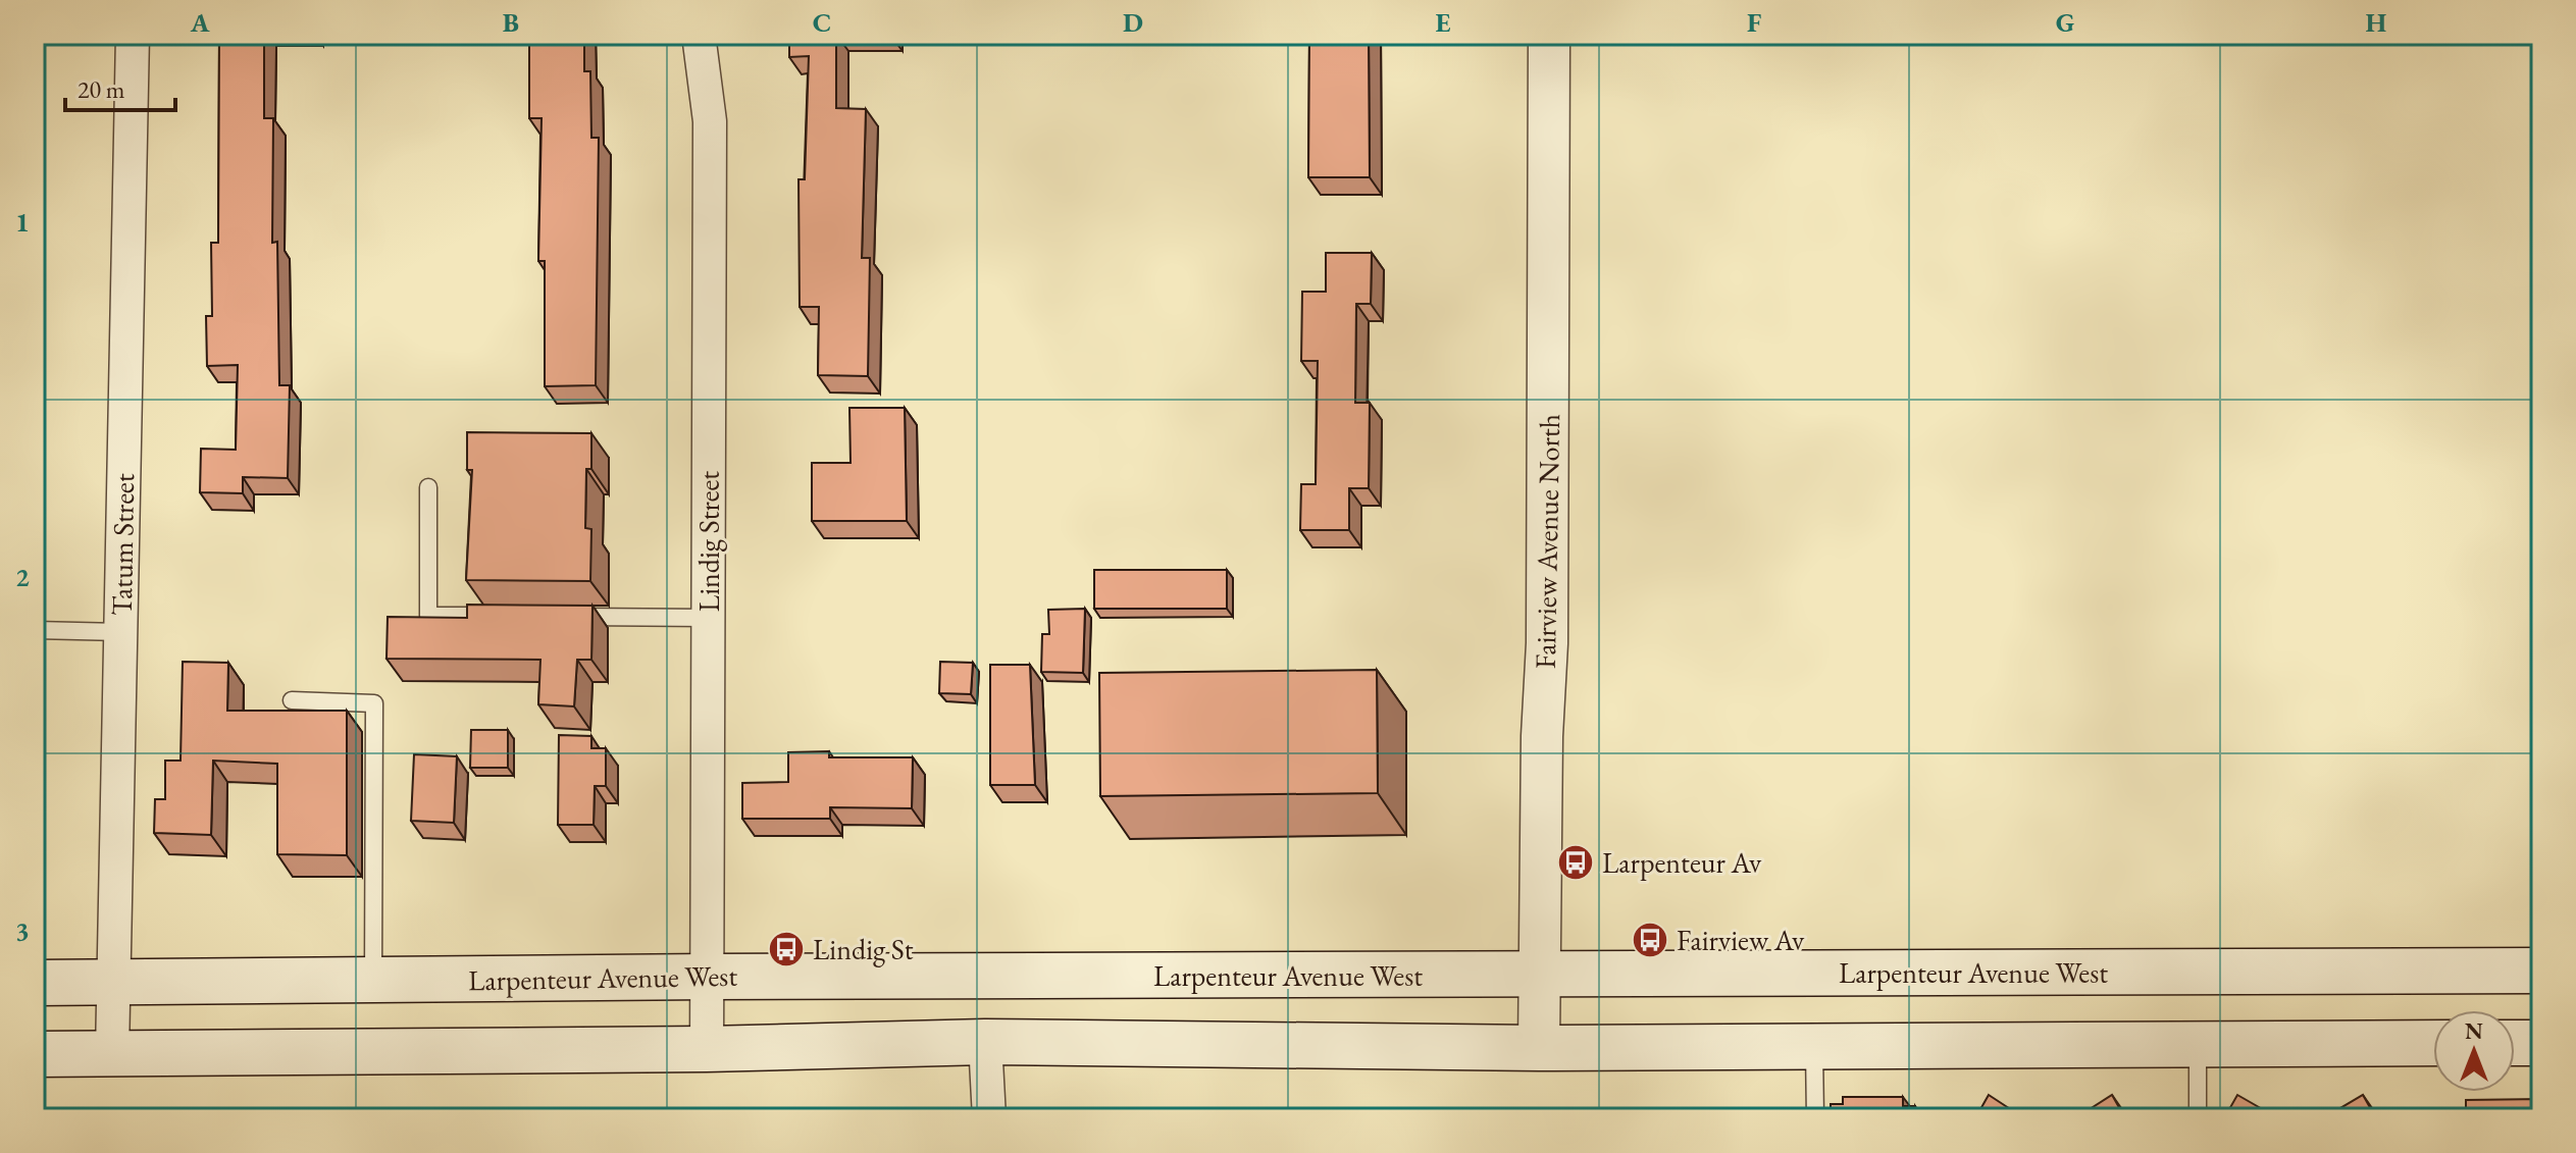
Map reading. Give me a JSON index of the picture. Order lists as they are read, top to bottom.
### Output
{
  "streets": {
    "main road": ["Larpenteur Avenue West"],
    "street": ["Lindig Street", "Fairview Avenue North", "Tatum Street"]
  },
  "crossings": [
    ["Lindig Street", "Larpenteur Avenue West"],
    ["Fairview Avenue North", "Larpenteur Avenue West"],
    ["Tatum Street", "Larpenteur Avenue West"]
  ],
  "places": {
    "bus stop": ["Larpenteur Av", "Fairview Av", "Lindig St"]
  },
  "scale_bar": "20 m",
  "north": "top",
  "grid": {
    "columns": [
      "A",
      "B",
      "C",
      "D",
      "E",
      "F",
      "G",
      "H"
    ],
    "rows": ["1", "2", "3"]
  }
}
